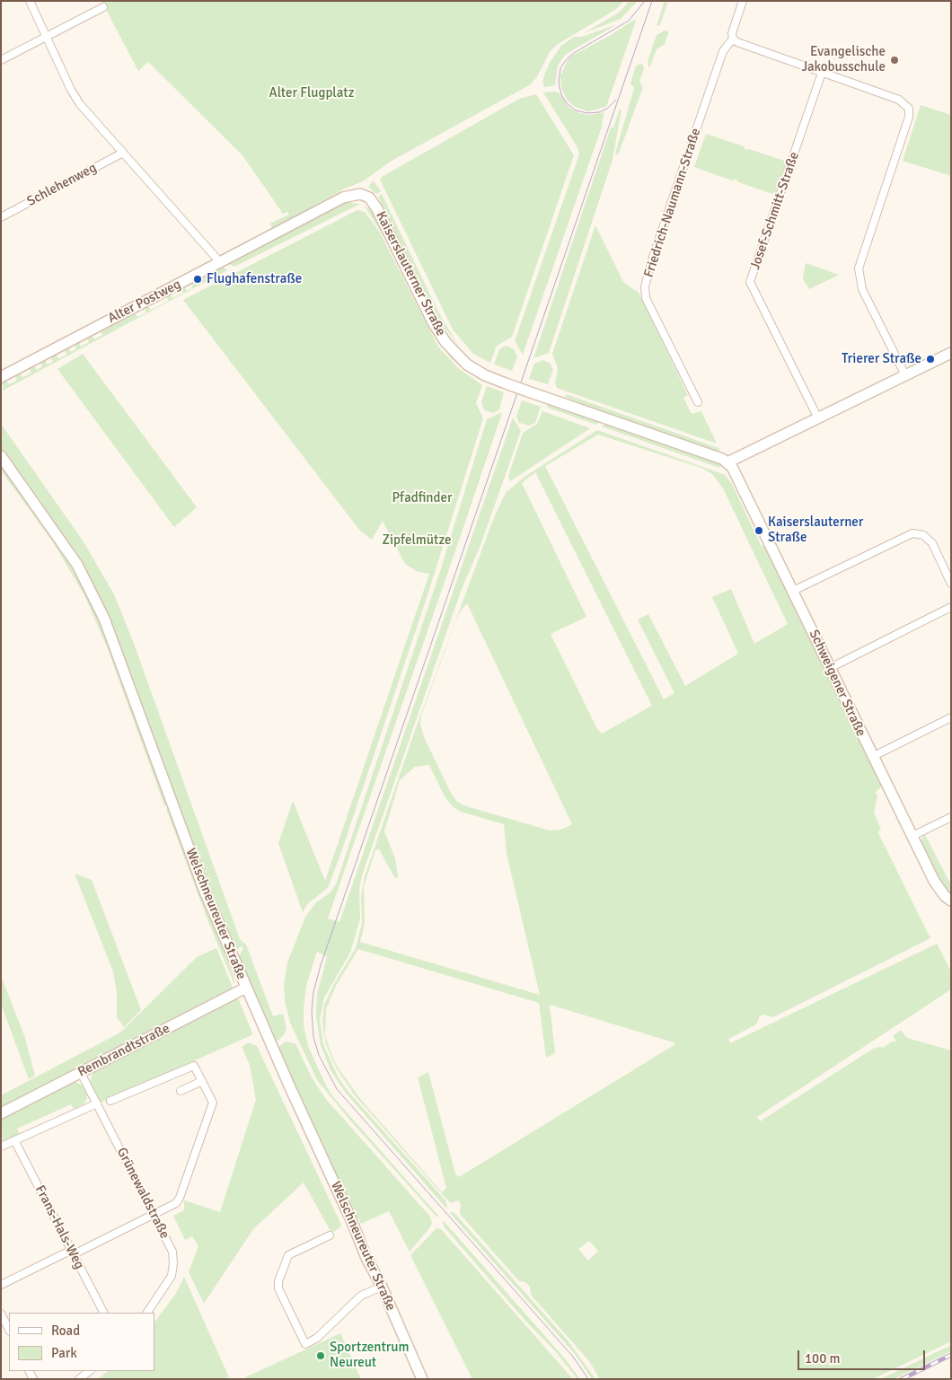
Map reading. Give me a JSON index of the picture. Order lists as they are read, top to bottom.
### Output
{
  "streets": {
    "main road": [
      "Kaiserslauterner Straße",
      "Alter Postweg",
      "Schweigener Straße",
      "Welschneureuter Straße",
      "Rembrandtstraße"
    ],
    "street": [
      "Schlehenweg",
      "Friedrich-Naumann-Straße",
      "Josef-Schmitt-Straße",
      "Grünewaldstraße",
      "Frans-Hals-Weg"
    ]
  },
  "crossings": [
    ["Kaiserslauterner Straße", "Alter Postweg"],
    ["Kaiserslauterner Straße", "Schweigener Straße"],
    ["Welschneureuter Straße", "Rembrandtstraße"],
    ["Rembrandtstraße", "Grünewaldstraße"]
  ],
  "parks": ["Alter Flugplatz", "Pfadfinder", "Zipfelmütze"],
  "places": [
    "Evangelische Jakobusschule",
    "Flughafenstraße",
    "Trierer Straße",
    "Kaiserslauterner Straße",
    "Sportzentrum Neureut"
  ],
  "legend": ["Road", "Park"],
  "scale_bar": "100 m"
}
